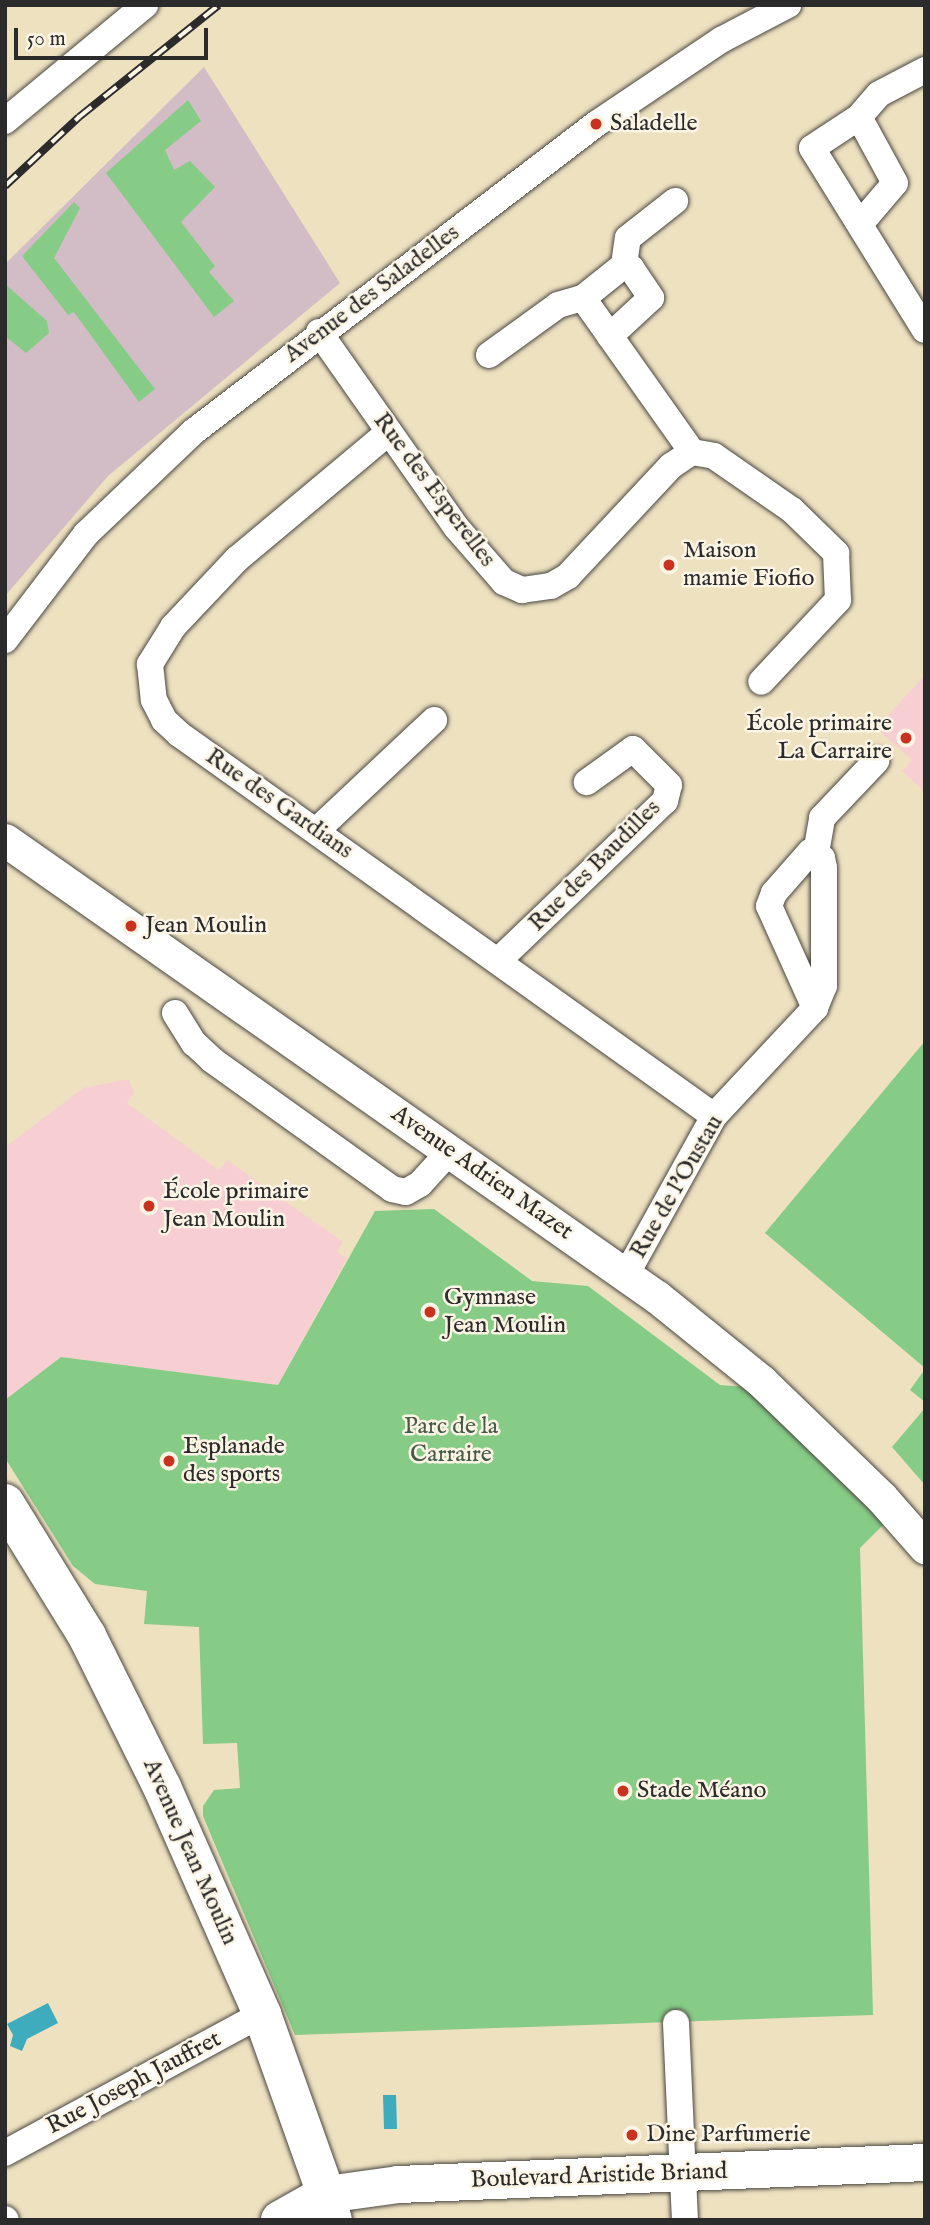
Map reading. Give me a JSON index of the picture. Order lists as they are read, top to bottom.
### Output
{
  "streets": {
    "main road": ["Avenue Jean Moulin", "Boulevard Aristide Briand"],
    "street": [
      "Avenue des Saladelles",
      "Rue des Esperelles",
      "Rue des Gardians",
      "Rue des Baudilles",
      "Avenue Adrien Mazet",
      "Rue de l'Oustau",
      "Rue Joseph Jauffret"
    ]
  },
  "crossings": [
    ["Avenue des Saladelles", "Rue des Esperelles"],
    ["Rue des Esperelles", "Rue des Gardians"],
    ["Rue des Gardians", "Rue des Baudilles"],
    ["Rue des Gardians", "Rue de l'Oustau"],
    ["Avenue Adrien Mazet", "Rue de l'Oustau"],
    ["Avenue Jean Moulin", "Rue Joseph Jauffret"],
    ["Avenue Jean Moulin", "Boulevard Aristide Briand"]
  ],
  "parks": ["Parc de la Carraire"],
  "places": [
    "Saladelle",
    "Maison mamie Fiofio",
    "École primaire La Carraire",
    "Jean Moulin",
    "École primaire Jean Moulin",
    "Gymnase Jean Moulin",
    "Esplanade des sports",
    "Stade Méano",
    "Dine Parfumerie"
  ],
  "scale_bar": "50 m"
}
